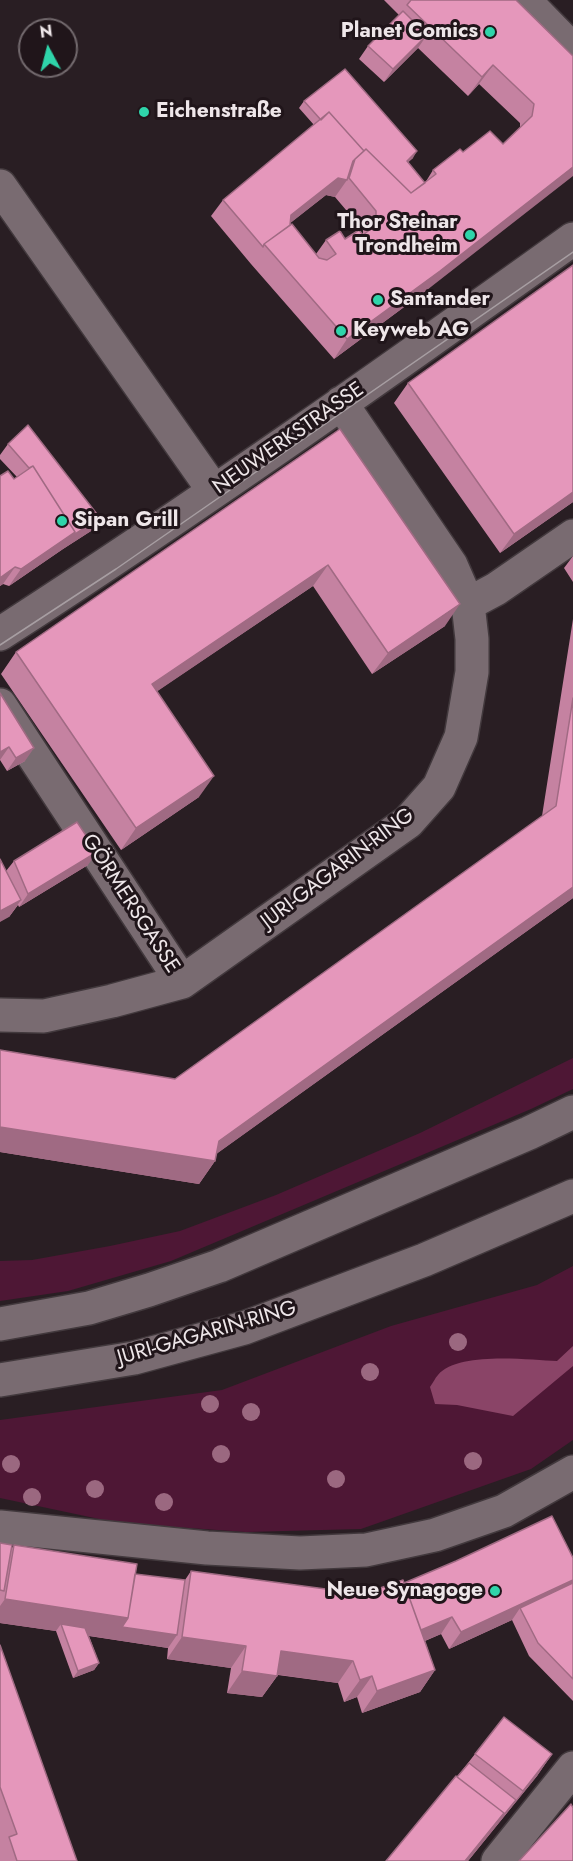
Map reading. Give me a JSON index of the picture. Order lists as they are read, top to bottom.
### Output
{
  "streets": {
    "street": ["NEUWERKSTRASSE", "JURI-GAGARIN-RING", "GÖRMERSGASSE"]
  },
  "crossings": [
    ["NEUWERKSTRASSE", "JURI-GAGARIN-RING"],
    ["JURI-GAGARIN-RING", "GÖRMERSGASSE"]
  ],
  "places": [
    "Planet Comics",
    "Eichenstraße",
    "Thor Steinar Trondheim",
    "Santander",
    "Keyweb AG",
    "Sipan Grill",
    "Neue Synagoge"
  ],
  "north": "top"
}
